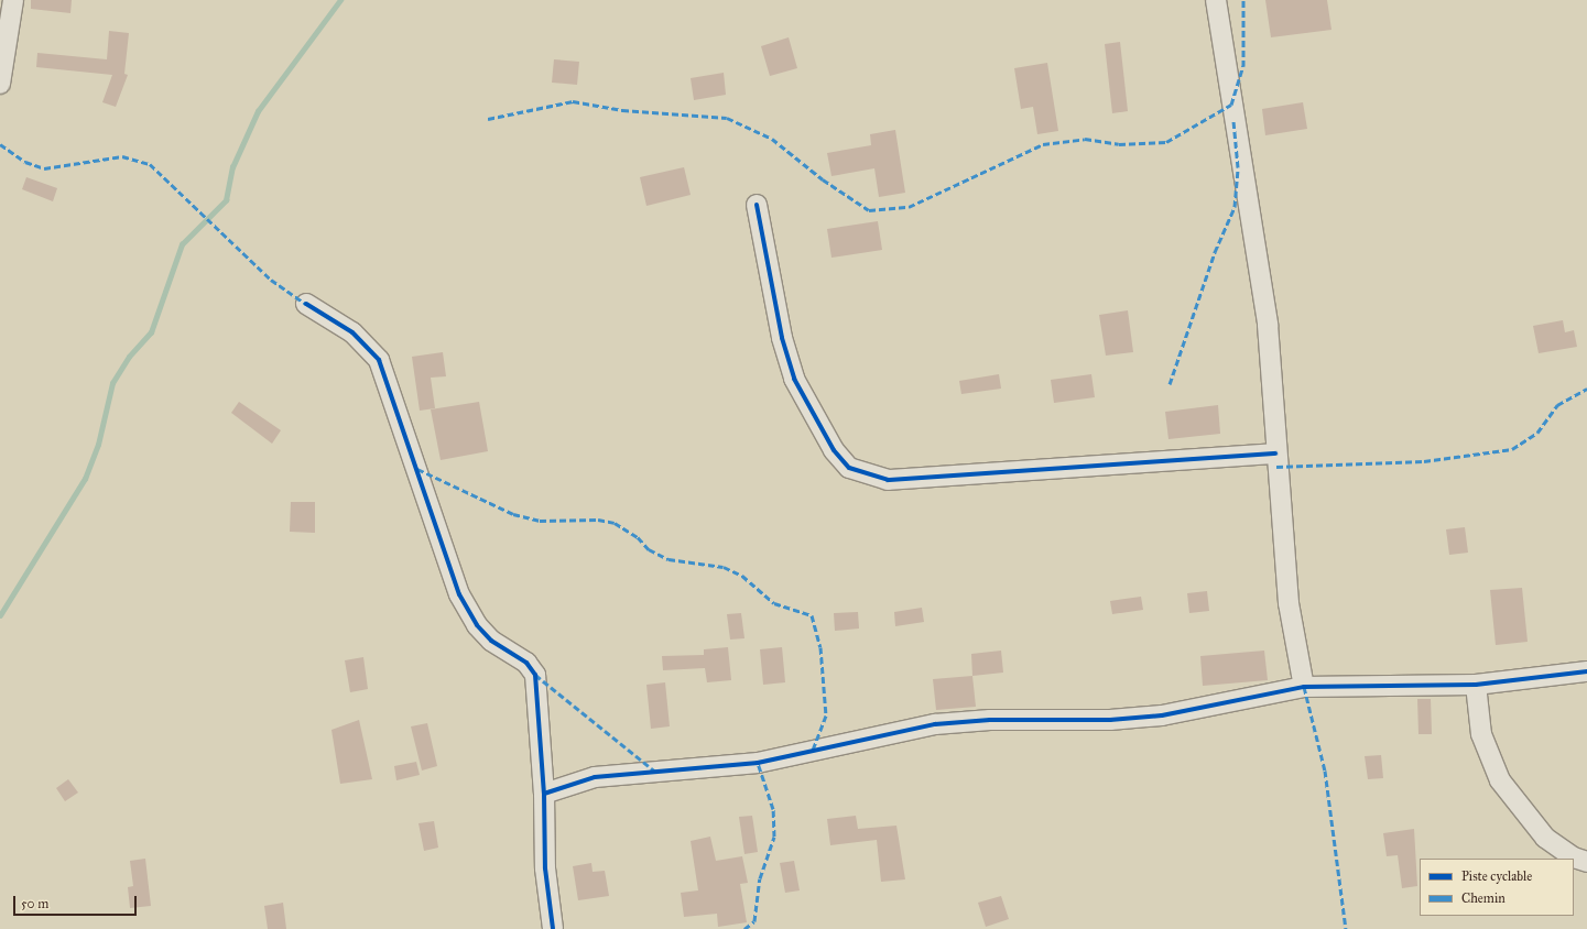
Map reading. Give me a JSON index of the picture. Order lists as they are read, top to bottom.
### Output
{
  "legend": ["Piste cyclable", "Chemin"],
  "scale_bar": "50 m"
}
